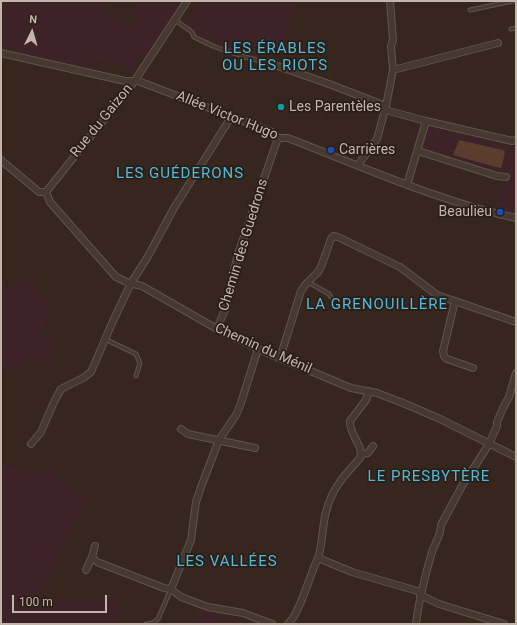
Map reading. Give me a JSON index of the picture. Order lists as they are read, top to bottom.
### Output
{
  "streets": {
    "street": [
      "Allée Victor Hugo",
      "Rue du Gaizon",
      "Chemin des Guedrons",
      "Chemin du Ménil"
    ]
  },
  "crossings": [
    ["Allée Victor Hugo", "Rue du Gaizon"],
    ["Allée Victor Hugo", "Chemin des Guedrons"],
    ["Rue du Gaizon", "Chemin du Ménil"],
    ["Chemin des Guedrons", "Chemin du Ménil"]
  ],
  "districts": [
    "LES ÉRABLES OU LES RIOTS",
    "LES GUÉDERONS",
    "LA GRENOUILLÈRE",
    "LE PRESBYTÈRE",
    "LES VALLÉES"
  ],
  "places": ["Les Parentèles", "Carrières", "Beaulieu"],
  "scale_bar": "100 m",
  "north": "top"
}
